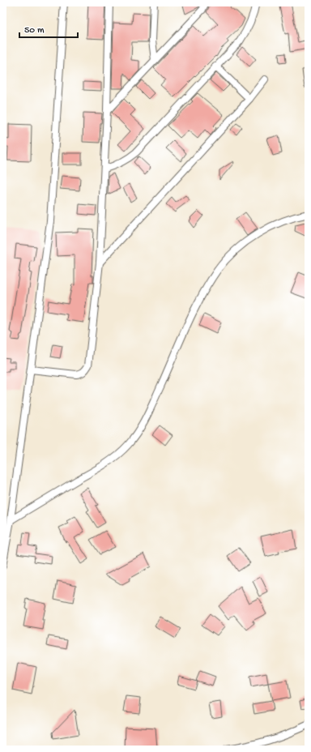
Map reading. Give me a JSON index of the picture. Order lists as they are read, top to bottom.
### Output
{
  "scale_bar": "50 m"
}
